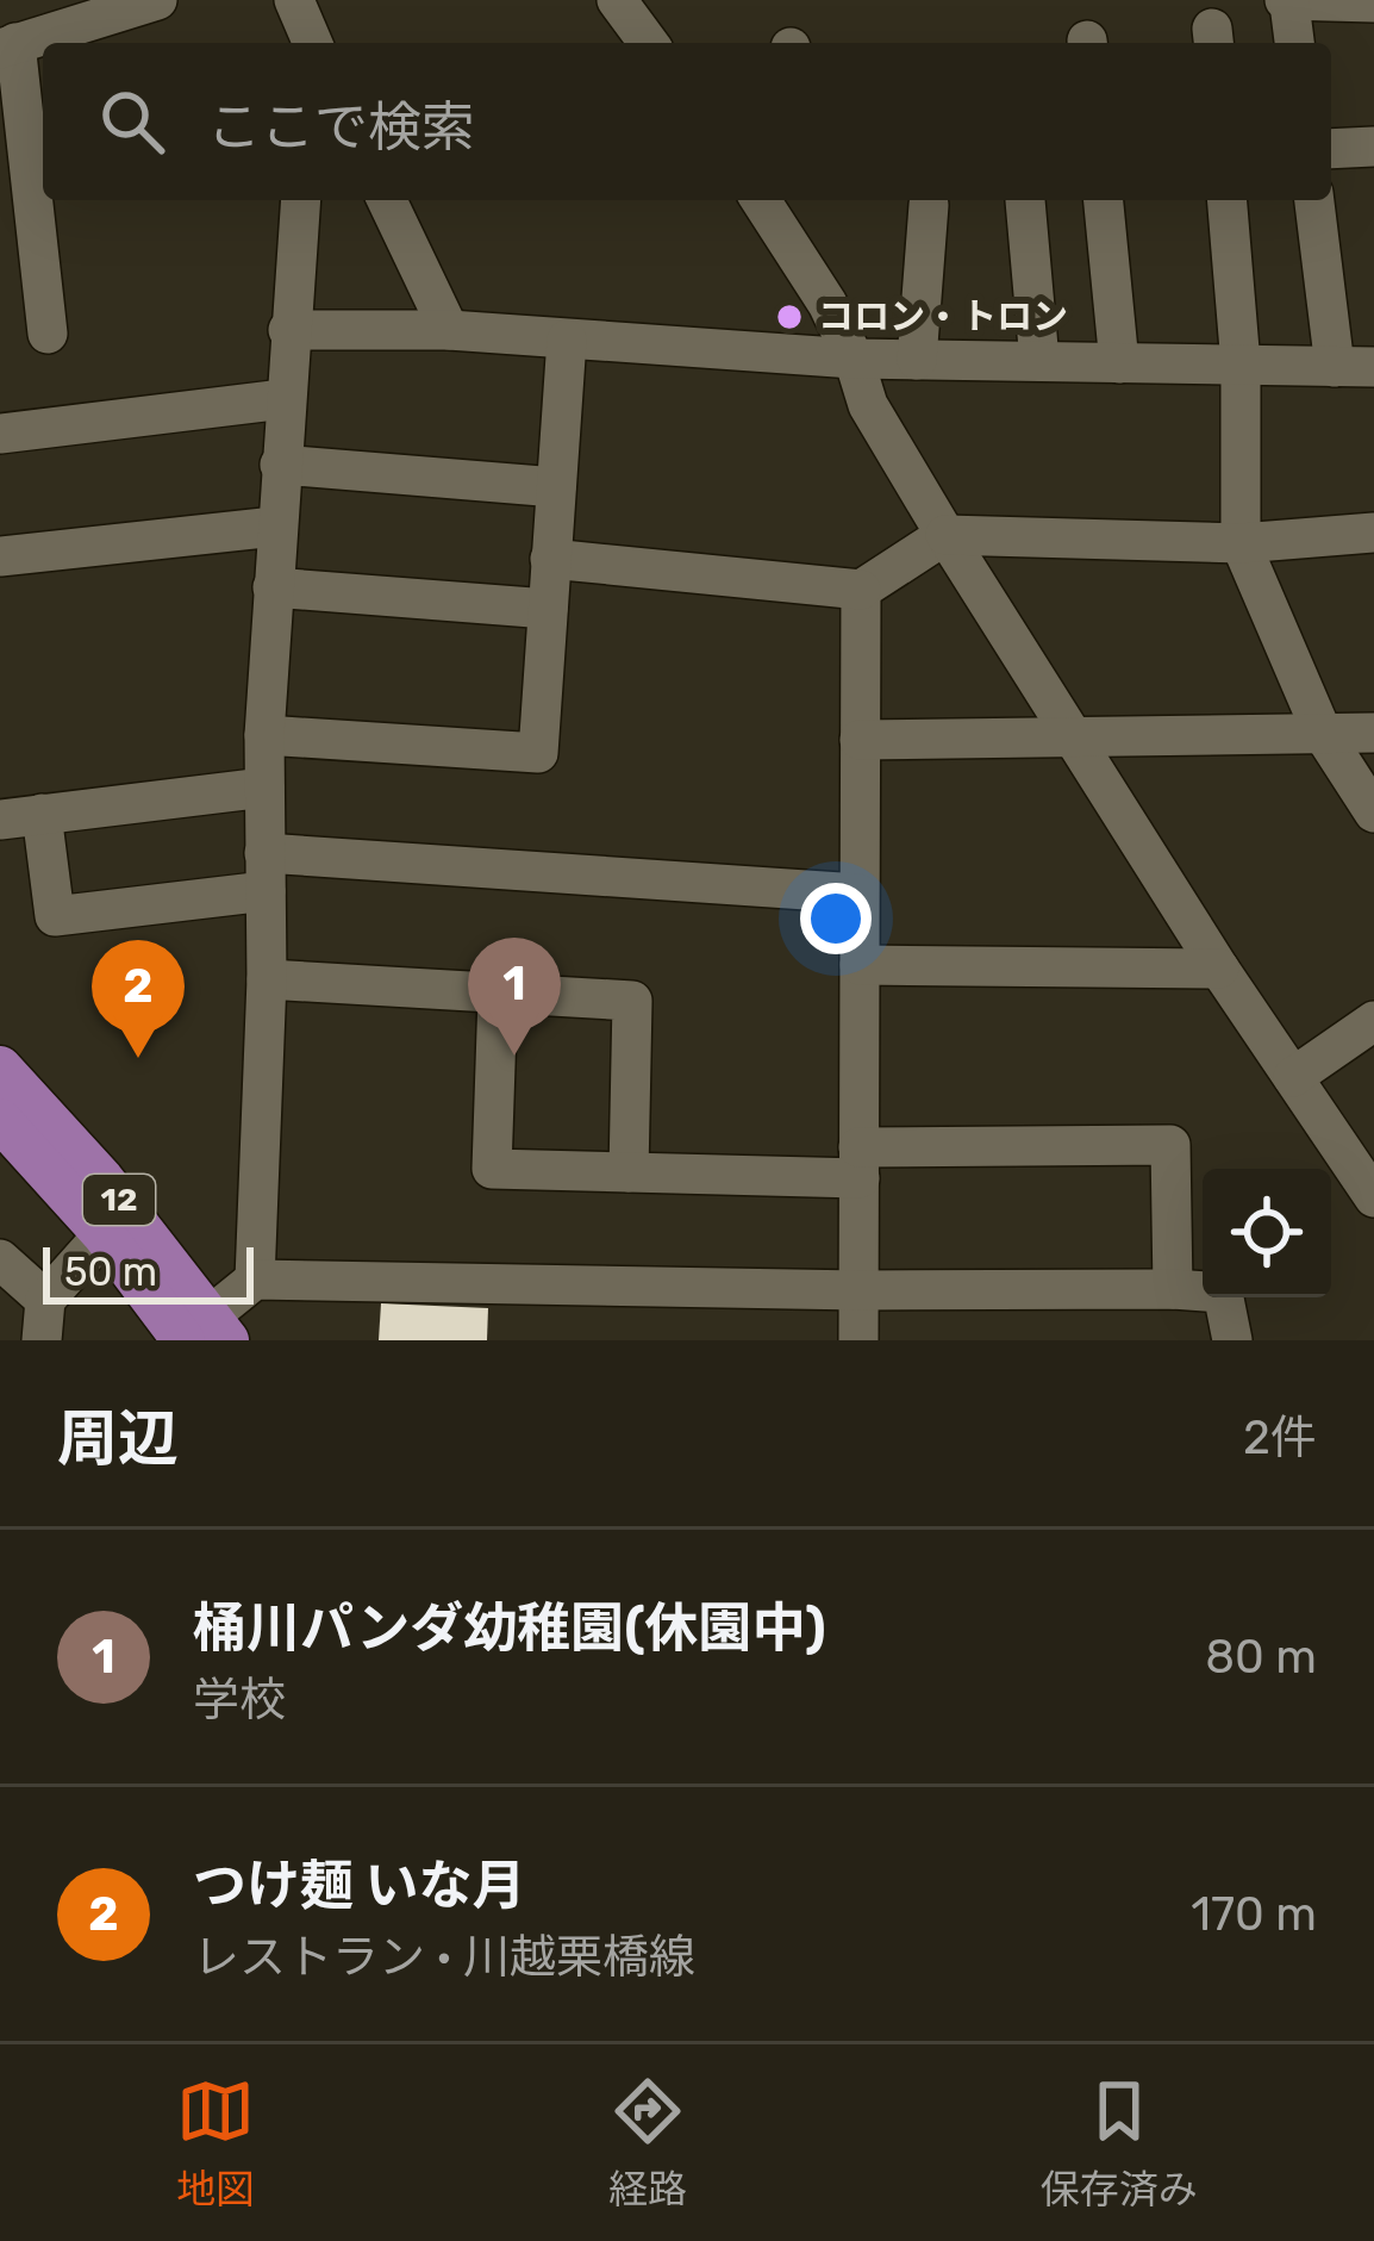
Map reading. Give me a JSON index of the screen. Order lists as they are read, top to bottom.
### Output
{
  "streets": {
    "main road": ["12"]
  },
  "places": ["コロン・トロン"],
  "scale_bar": "50 m",
  "page": {
    "search": "ここで検索",
    "pins": ["1", "2"],
    "scale": "50 m",
    "heading": ["周辺", "2件"],
    "list": [
      {
        "mark": "1",
        "name": "桶川パンダ幼稚園(休園中)",
        "note": "学校",
        "value": "80 m"
      },
      {
        "mark": "2",
        "name": "つけ麺 いな月",
        "note": "レストラン · 川越栗橋線",
        "value": "170 m"
      }
    ],
    "nav": ["地図", "経路", "保存済み"]
  }
}
